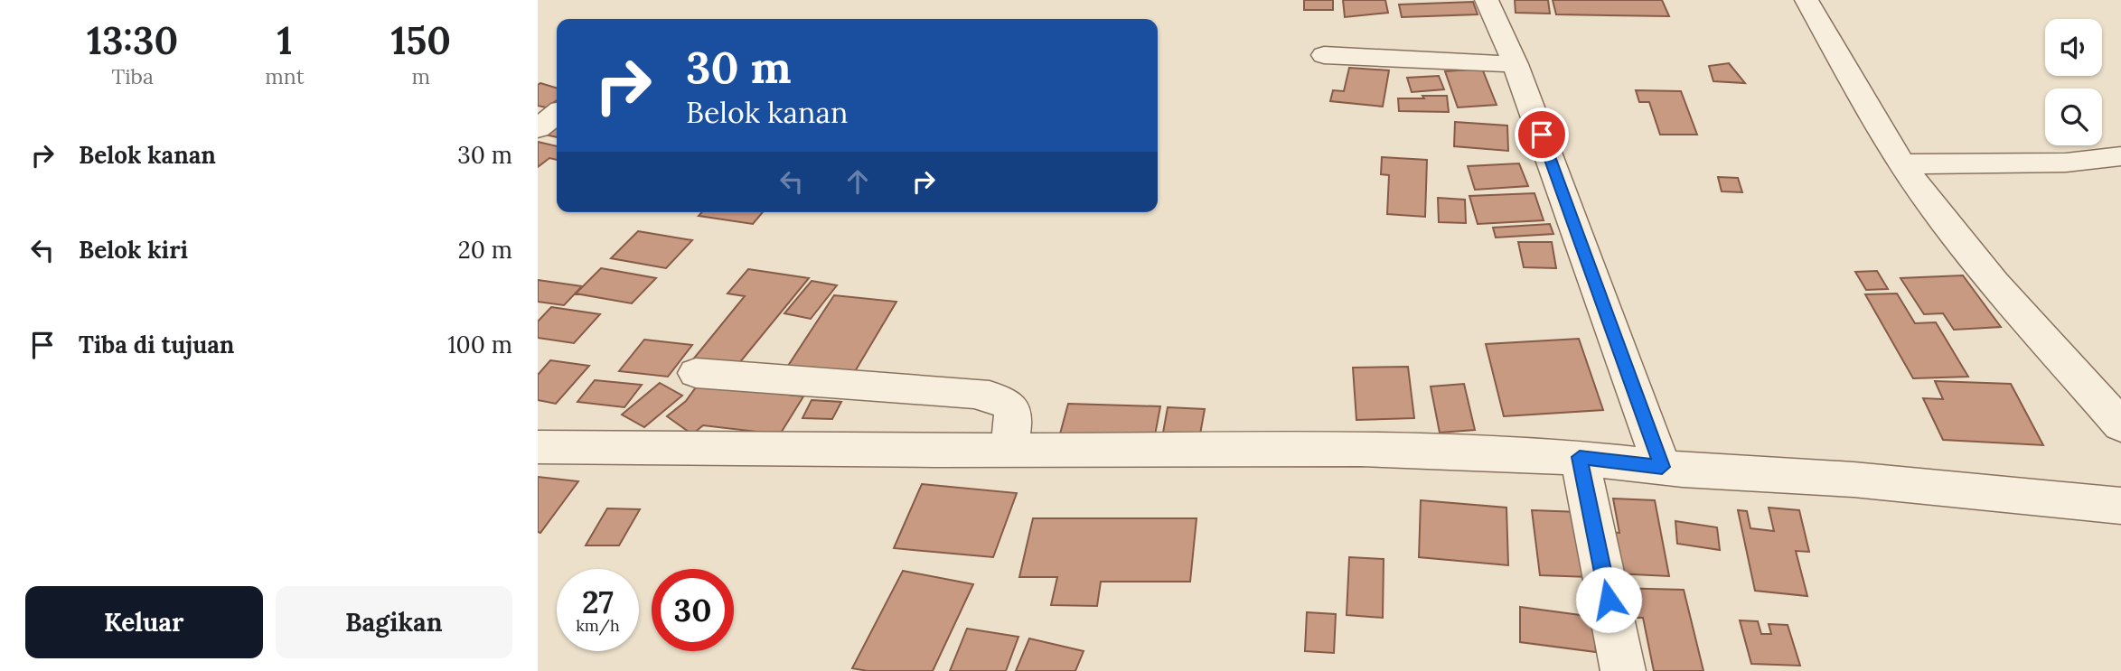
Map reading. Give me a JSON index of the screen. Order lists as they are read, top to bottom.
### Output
{
  "page": {
    "eta": [
      "13:30",
      "Tiba",
      "1",
      "mnt",
      "150",
      "m"
    ],
    "turn": ["30 m", "Belok kanan"],
    "list": [
      {
        "name": "Belok kanan",
        "value": "30 m"
      },
      {
        "name": "Belok kiri",
        "value": "20 m"
      },
      {
        "name": "Tiba di tujuan",
        "value": "100 m"
      }
    ],
    "speed": "27 km/h",
    "limit": "30",
    "buttons": ["Keluar", "Bagikan"]
  }
}
